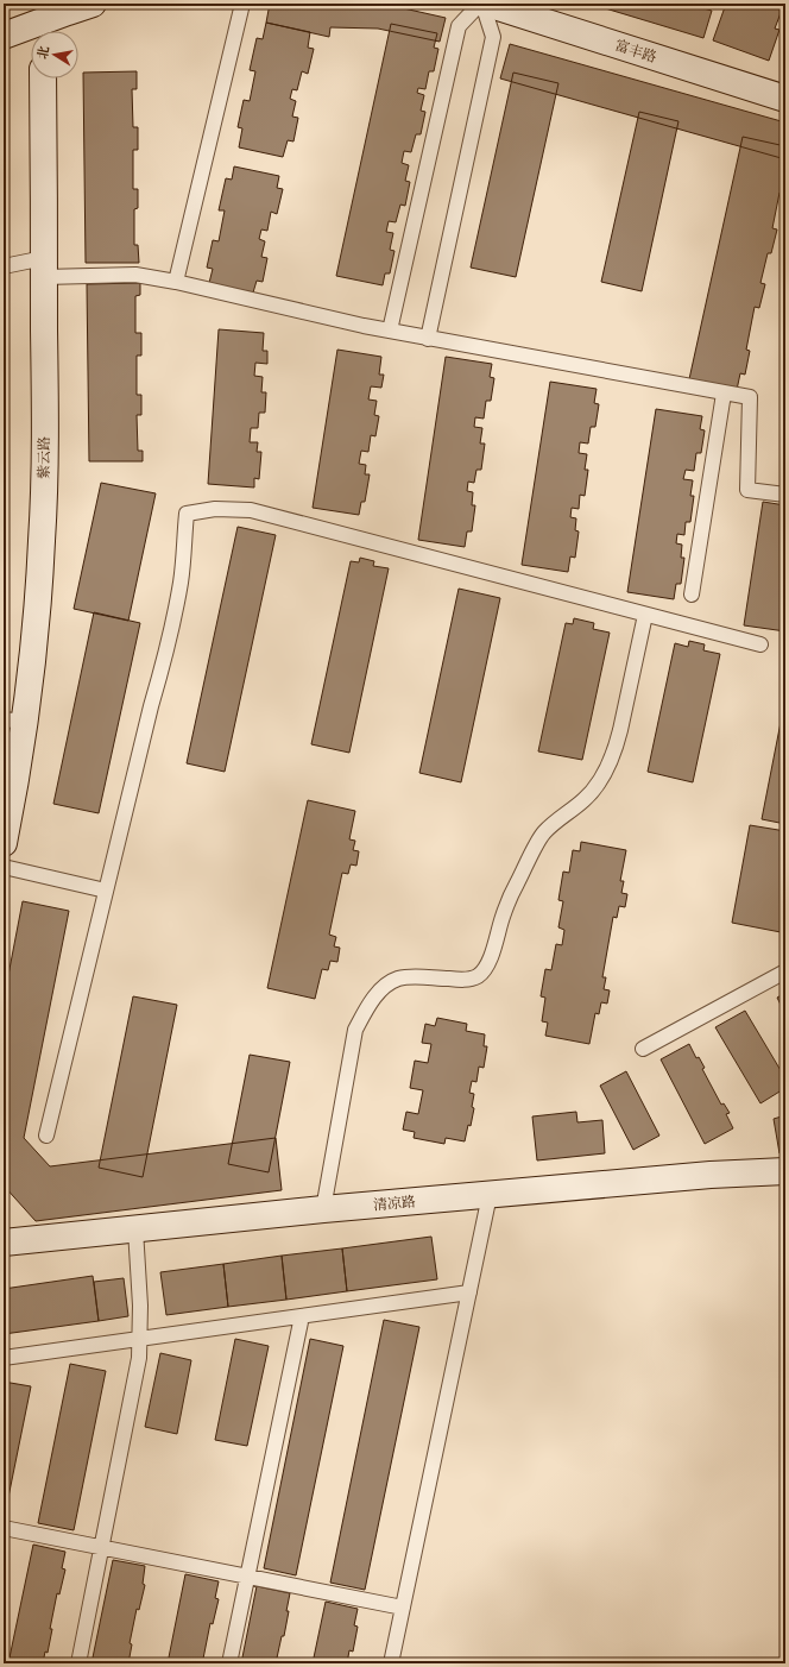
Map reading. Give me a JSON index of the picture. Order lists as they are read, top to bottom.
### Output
{
  "streets": {
    "street": ["富丰路", "紫云路", "清凉路"]
  },
  "north": "left"
}
